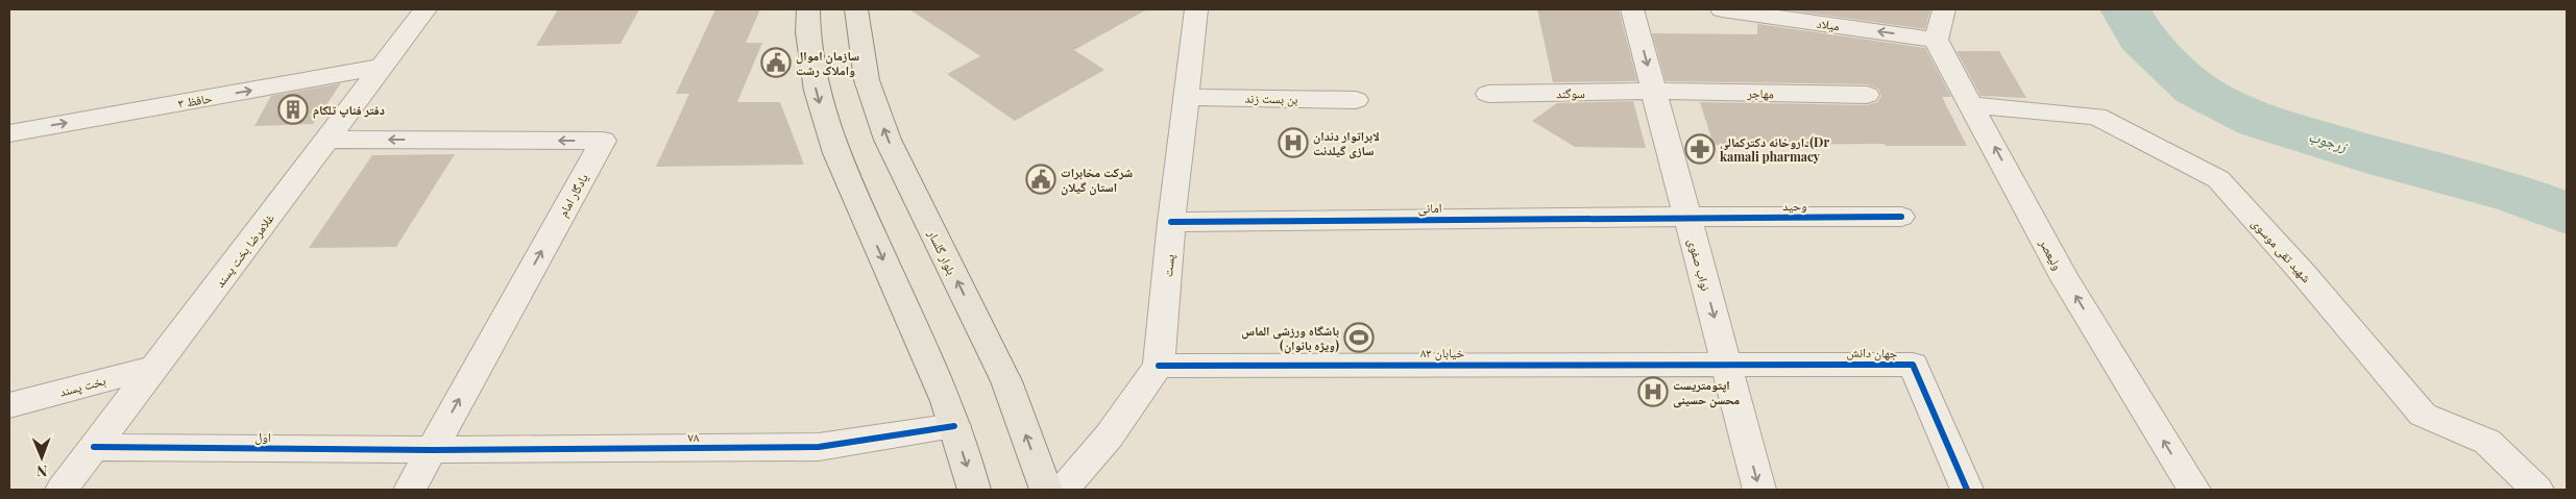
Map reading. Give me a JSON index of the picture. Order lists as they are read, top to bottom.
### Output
{
  "streets": {
    "main road": ["بلوار گلسار"],
    "street": [
      "میلاد",
      "سوگند",
      "مهاجر",
      "بن بست زند",
      "حافظ ۳",
      "یادگار امام",
      "وحید",
      "امانی",
      "غلامرضا بخت پسند",
      "شهید تقی موسوی",
      "ولیعصر",
      "نواب صفوی",
      "پست",
      "خیابان ۸۳",
      "جهان دانش",
      "بخت پسند",
      "اول",
      "۷۸"
    ]
  },
  "crossings": [
    ["میلاد", "ولیعصر"],
    ["سوگند", "مهاجر"],
    ["سوگند", "نواب صفوی"],
    ["مهاجر", "نواب صفوی"],
    ["بن بست زند", "پست"],
    ["حافظ ۳", "غلامرضا بخت پسند"],
    ["یادگار امام", "غلامرضا بخت پسند"],
    ["یادگار امام", "اول"],
    ["یادگار امام", "۷۸"],
    ["وحید", "امانی"],
    ["وحید", "نواب صفوی"],
    ["امانی", "نواب صفوی"],
    ["امانی", "پست"],
    ["غلامرضا بخت پسند", "بخت پسند"],
    ["غلامرضا بخت پسند", "اول"],
    ["شهید تقی موسوی", "ولیعصر"],
    ["نواب صفوی", "خیابان ۸۳"],
    ["نواب صفوی", "جهان دانش"],
    ["پست", "خیابان ۸۳"],
    ["خیابان ۸۳", "جهان دانش"],
    ["اول", "۷۸"]
  ],
  "one_way": [
    "میلاد",
    "حافظ ۳",
    "ولیعصر",
    "نواب صفوی"
  ],
  "water": ["زرجوب"],
  "places": {
    "public building": ["سازمان اموال واملاک رشت", "شرکت مخابرات استان گیلان"],
    "building": ["دفتر فناپ تلکام"],
    "hospital": ["لابراتوار دندان سازی گیلدنت", "اپتومتریست محسن حسینی"],
    "pharmacy": ["داروخانه دکترکمالی(Dr kamali pharmacy"],
    "sports": ["باشگاه ورزشی الماس (ویژه بانوان)"]
  },
  "north": "bottom"
}
